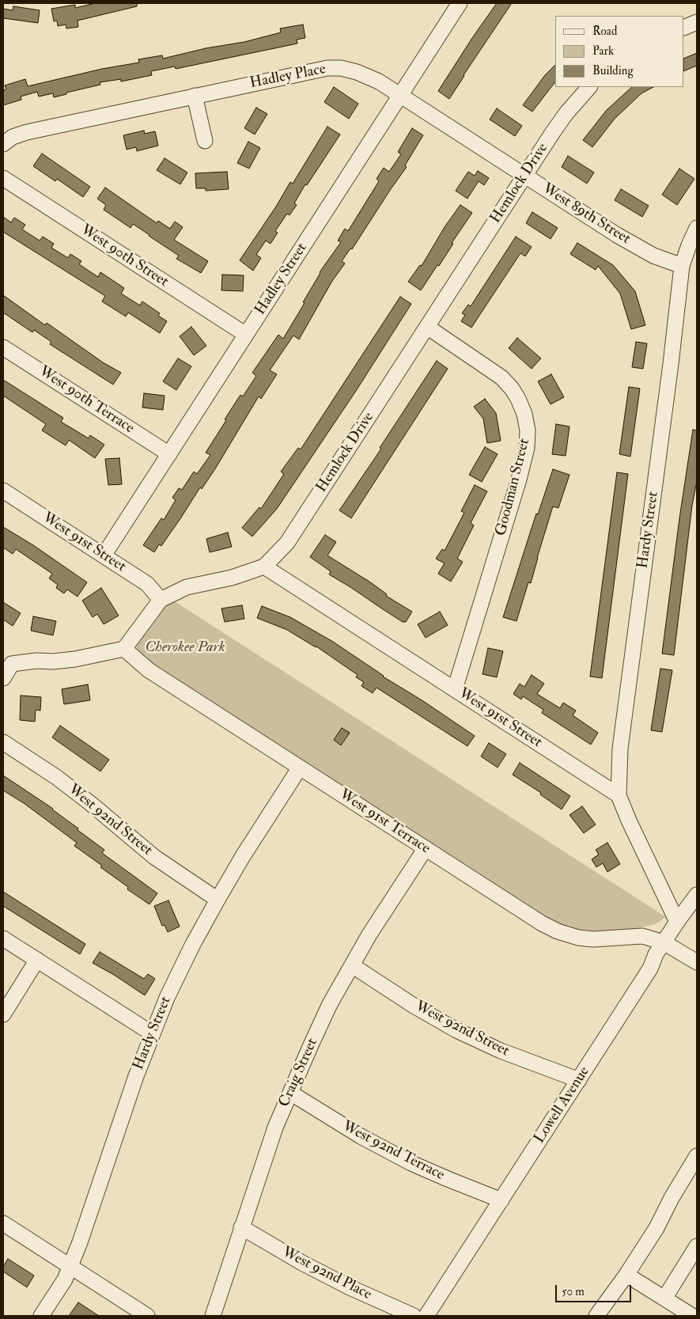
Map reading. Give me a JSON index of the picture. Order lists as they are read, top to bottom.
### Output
{
  "streets": {
    "street": [
      "Hadley Place",
      "Hemlock Drive",
      "West 89th Street",
      "West 90th Street",
      "Hadley Street",
      "West 90th Terrace",
      "Goodman Street",
      "Hardy Street",
      "West 91st Street",
      "West 92nd Street",
      "West 91st Terrace",
      "Craig Street",
      "Lowell Avenue",
      "West 92nd Terrace",
      "West 92nd Place"
    ]
  },
  "crossings": [
    ["Hadley Place", "West 89th Street"],
    ["Hadley Place", "Hadley Street"],
    ["Hemlock Drive", "West 89th Street"],
    ["Hemlock Drive", "Goodman Street"],
    ["Hemlock Drive", "West 91st Street"],
    ["Hemlock Drive", "West 91st Terrace"],
    ["West 89th Street", "Hadley Street"],
    ["West 89th Street", "Hardy Street"],
    ["West 90th Street", "Hadley Street"],
    ["Hadley Street", "West 90th Terrace"],
    ["Hadley Street", "West 91st Street"],
    ["Goodman Street", "West 91st Street"],
    ["Hardy Street", "West 91st Street"],
    ["Hardy Street", "West 92nd Street"],
    ["Hardy Street", "West 91st Terrace"],
    ["West 92nd Street", "Craig Street"],
    ["West 92nd Street", "Lowell Avenue"],
    ["West 91st Terrace", "Craig Street"],
    ["West 91st Terrace", "Lowell Avenue"],
    ["Craig Street", "West 92nd Terrace"],
    ["Craig Street", "West 92nd Place"],
    ["Lowell Avenue", "West 92nd Terrace"]
  ],
  "parks": ["Cherokee Park"],
  "legend": ["Road", "Park", "Building"],
  "scale_bar": "50 m"
}
